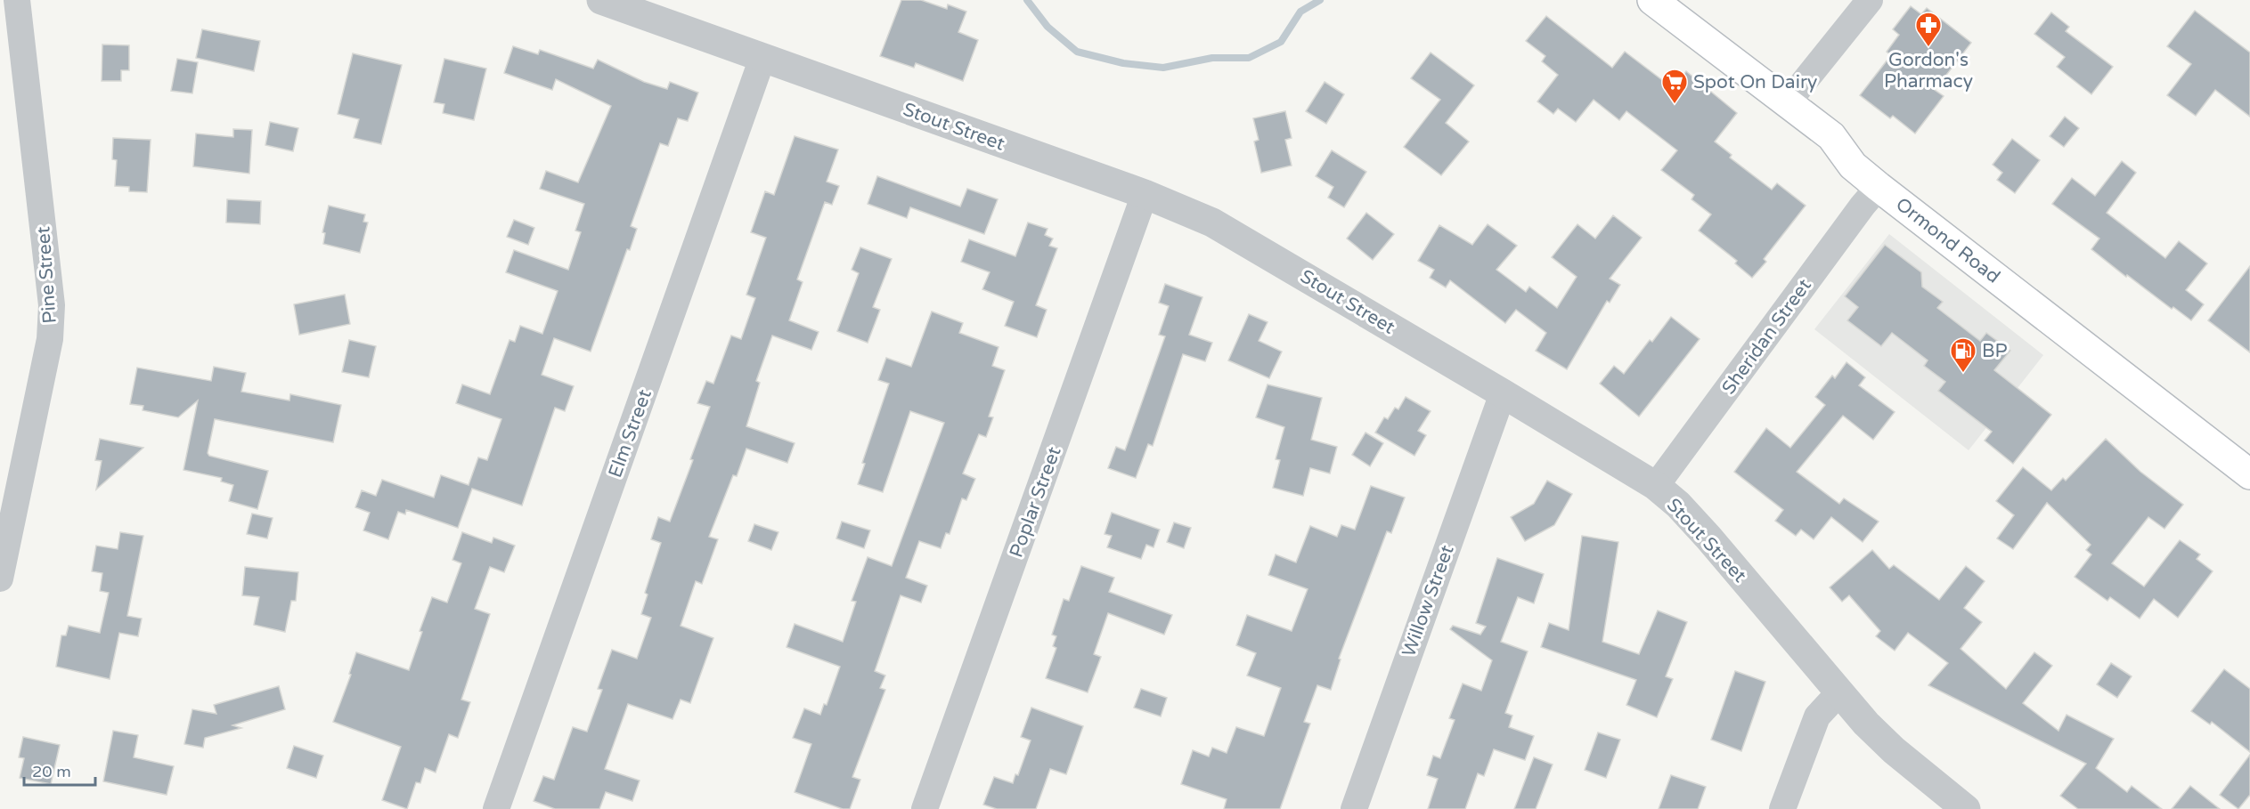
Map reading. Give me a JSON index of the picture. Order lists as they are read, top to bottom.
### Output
{
  "streets": {
    "main road": ["Ormond Road"],
    "street": [
      "Stout Street",
      "Pine Street",
      "Sheridan Street",
      "Elm Street",
      "Poplar Street",
      "Willow Street"
    ]
  },
  "crossings": [
    ["Stout Street", "Sheridan Street"],
    ["Stout Street", "Elm Street"],
    ["Stout Street", "Poplar Street"],
    ["Stout Street", "Willow Street"],
    ["Ormond Road", "Sheridan Street"]
  ],
  "places": {
    "pharmacy": ["Gordon's Pharmacy"],
    "supermarket": ["Spot On Dairy"],
    "fuel station": ["BP"]
  },
  "scale_bar": "20 m"
}
